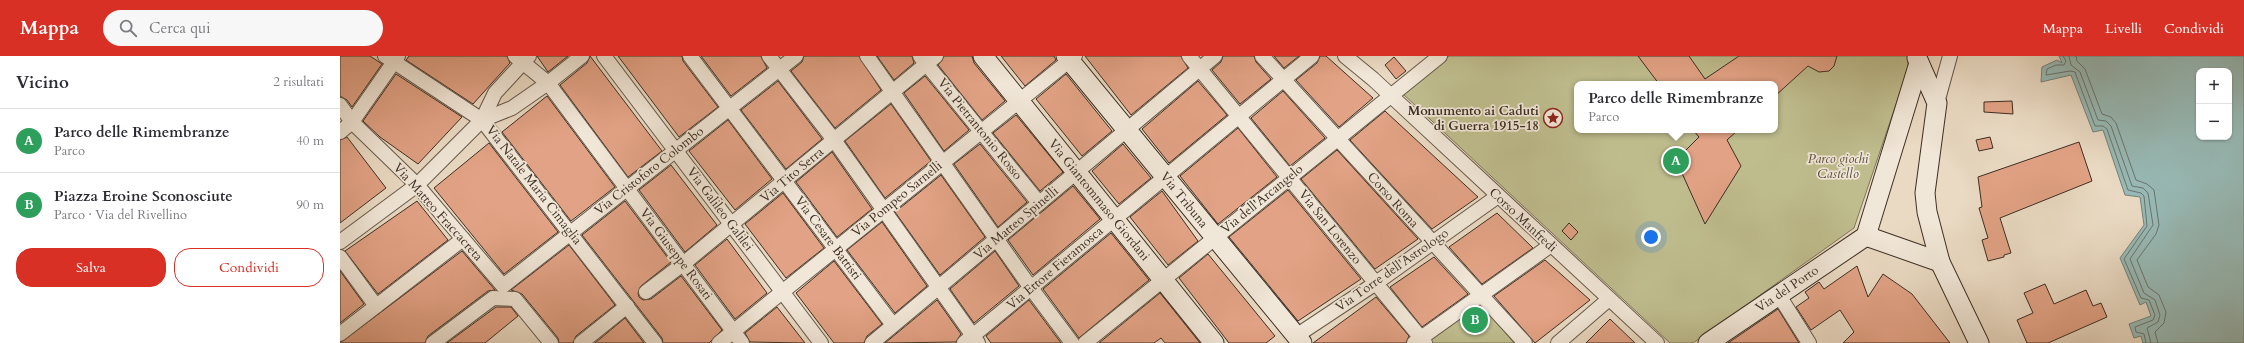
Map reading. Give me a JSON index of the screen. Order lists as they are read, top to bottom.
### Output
{
  "streets": {
    "street": [
      "Via Pietrantonio Rosso",
      "Via Cristoforo Colombo",
      "Via Tito Serra",
      "Via Natale Maria Cimaglia",
      "Via Pompeo Sarnelli",
      "Via dell'Arcangelo",
      "Via Giantommaso Giordani",
      "Via Tribuna",
      "Corso Roma",
      "Via Galileo Galilei",
      "Via Matteo Fraccacreta",
      "Corso Manfredi",
      "Via Matteo Spinelli",
      "Via San Lorenzo",
      "Via Cesare Battisti",
      "Via Giuseppe Rosati",
      "Via Ettore Fieramosca",
      "Via Torre dell'Astrologo",
      "Via del Porto"
    ]
  },
  "crossings": [
    ["Via Pietrantonio Rosso", "Via Tito Serra"],
    ["Via Pietrantonio Rosso", "Via Pompeo Sarnelli"],
    ["Via Pietrantonio Rosso", "Via Matteo Spinelli"],
    ["Via Cristoforo Colombo", "Via Natale Maria Cimaglia"],
    ["Via Cristoforo Colombo", "Via Galileo Galilei"],
    ["Via Cristoforo Colombo", "Via Matteo Fraccacreta"],
    ["Via Cristoforo Colombo", "Via Cesare Battisti"],
    ["Via Cristoforo Colombo", "Via Giuseppe Rosati"],
    ["Via Tito Serra", "Via Galileo Galilei"],
    ["Via Tito Serra", "Via Cesare Battisti"],
    ["Via Tito Serra", "Via Giuseppe Rosati"],
    ["Via Pompeo Sarnelli", "Via Giantommaso Giordani"],
    ["Via Pompeo Sarnelli", "Via Tribuna"],
    ["Via Pompeo Sarnelli", "Via Galileo Galilei"],
    ["Via Pompeo Sarnelli", "Via Cesare Battisti"],
    ["Via Pompeo Sarnelli", "Via Giuseppe Rosati"],
    ["Via dell'Arcangelo", "Via Giantommaso Giordani"],
    ["Via dell'Arcangelo", "Via Tribuna"],
    ["Via dell'Arcangelo", "Corso Roma"],
    ["Via dell'Arcangelo", "Corso Manfredi"],
    ["Via dell'Arcangelo", "Via San Lorenzo"],
    ["Via Giantommaso Giordani", "Via Matteo Spinelli"],
    ["Via Giantommaso Giordani", "Via Ettore Fieramosca"],
    ["Via Tribuna", "Via Matteo Spinelli"],
    ["Via Tribuna", "Via Ettore Fieramosca"],
    ["Via Tribuna", "Via Torre dell'Astrologo"],
    ["Corso Roma", "Via Ettore Fieramosca"],
    ["Corso Roma", "Via Torre dell'Astrologo"],
    ["Corso Manfredi", "Via Torre dell'Astrologo"],
    ["Via Matteo Spinelli", "Via San Lorenzo"],
    ["Via Matteo Spinelli", "Via Cesare Battisti"],
    ["Via San Lorenzo", "Via Ettore Fieramosca"],
    ["Via San Lorenzo", "Via Torre dell'Astrologo"]
  ],
  "parks": ["Parco giochi Castello"],
  "places": {
    "place": ["Monumento ai Caduti di Guerra 1915-18"]
  },
  "page": {
    "header": "Mappa",
    "search": "Cerca qui",
    "nav": ["Mappa", "Livelli", "Condividi"],
    "heading": ["Vicino", "2 risultati"],
    "map_buttons": ["+", "−"],
    "popup": ["Parco delle Rimembranze", "Parco"],
    "list": [
      {
        "mark": "A",
        "name": "Parco delle Rimembranze",
        "note": "Parco",
        "value": "40 m"
      },
      {
        "mark": "B",
        "name": "Piazza Eroine Sconosciute",
        "note": "Parco · Via del Rivellino",
        "value": "90 m"
      }
    ],
    "pins": ["A", "B"],
    "buttons": ["Salva", "Condividi"]
  }
}
